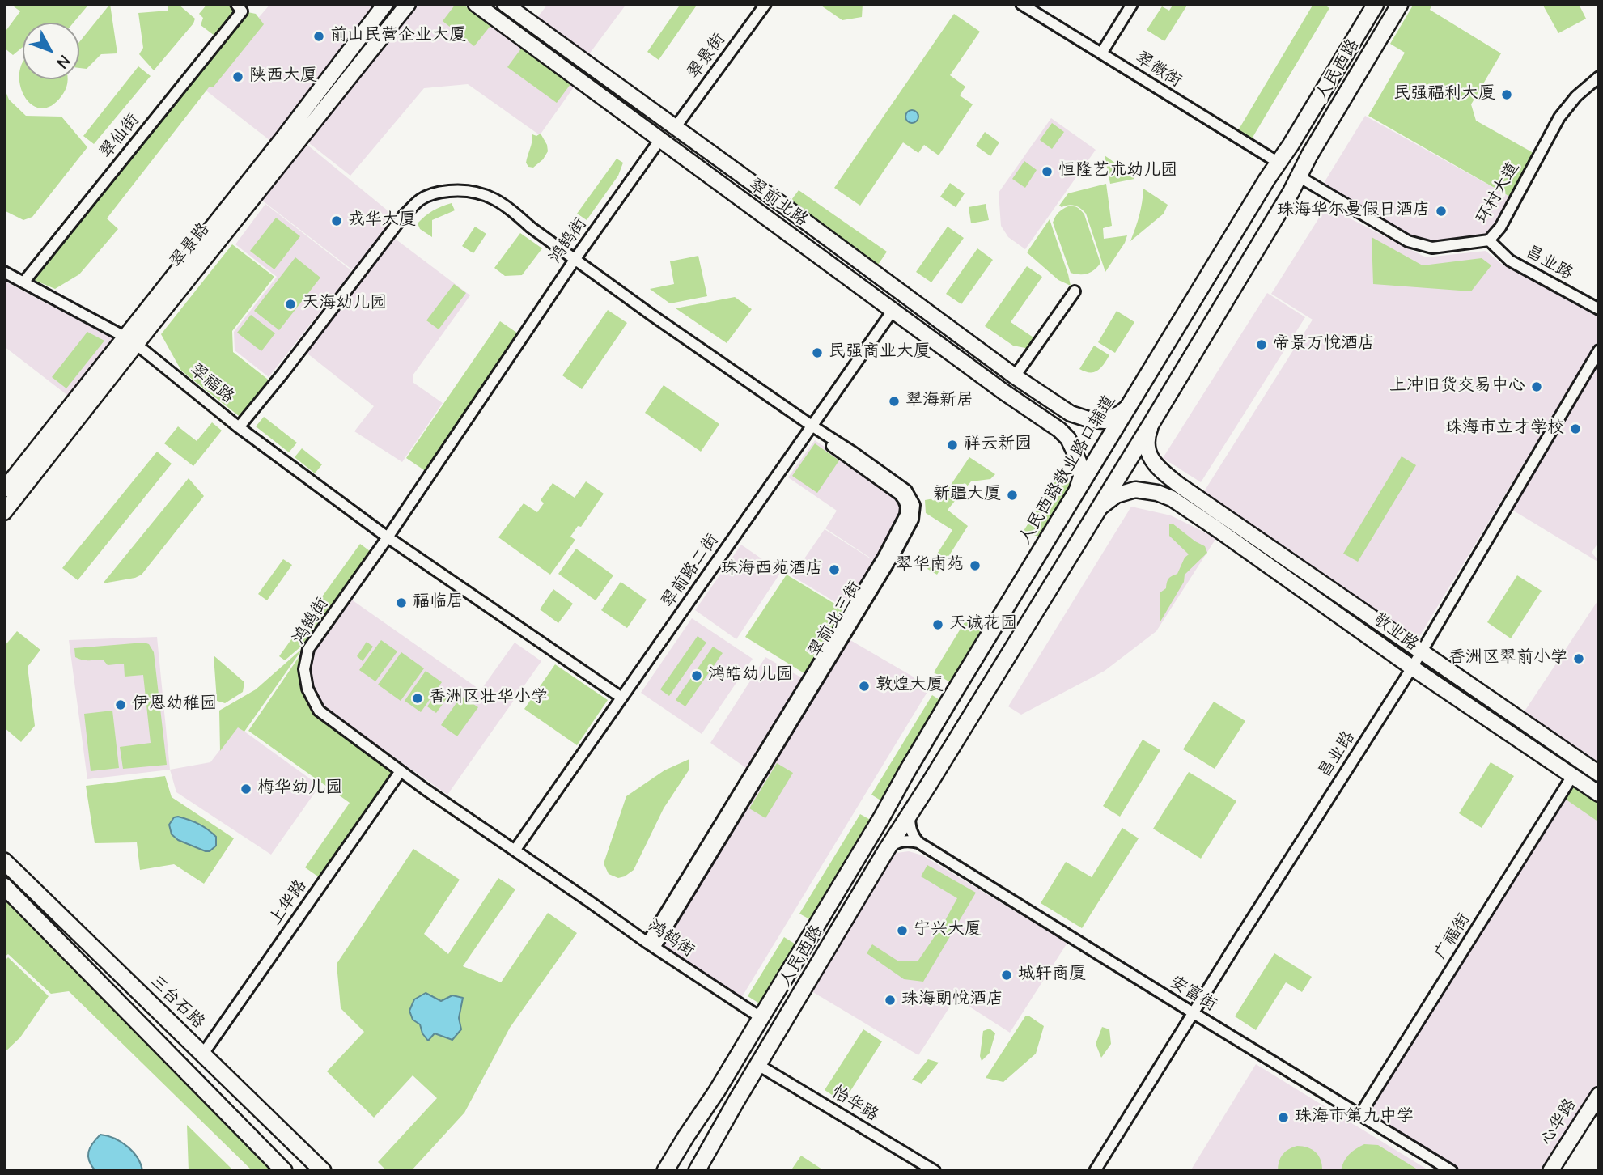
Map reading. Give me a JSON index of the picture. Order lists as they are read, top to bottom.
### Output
{
  "streets": {
    "main road": [
      "人民西路",
      "翠前北路",
      "翠景路",
      "人民西路敬业路口辅道",
      "敬业路",
      "三台石路",
      "心华路"
    ],
    "street": [
      "翠景街",
      "翠微街",
      "翠仙街",
      "环村大道",
      "鸿鹄街",
      "昌业路",
      "翠福路",
      "翠前路二街",
      "翠前北三街",
      "上华路",
      "广福街",
      "安富街",
      "怡华路"
    ]
  },
  "crossings": [
    ["翠景街", "翠前北路"],
    ["翠微街", "人民西路敬业路口辅道"],
    ["人民西路", "环村大道"],
    ["人民西路", "鸿鹄街"],
    ["人民西路", "人民西路敬业路口辅道"],
    ["人民西路", "怡华路"],
    ["翠仙街", "翠福路"],
    ["环村大道", "昌业路"],
    ["翠前北路", "鸿鹄街"],
    ["翠前北路", "人民西路敬业路口辅道"],
    ["翠前北路", "翠前路二街"],
    ["鸿鹄街", "翠福路"],
    ["鸿鹄街", "翠前路二街"],
    ["鸿鹄街", "翠前北三街"],
    ["鸿鹄街", "上华路"],
    ["翠景路", "翠福路"],
    ["昌业路", "敬业路"],
    ["昌业路", "安富街"],
    ["翠福路", "翠前路二街"],
    ["翠福路", "翠前北三街"],
    ["翠前路二街", "翠前北三街"],
    ["敬业路", "广福街"],
    ["上华路", "三台石路"],
    ["广福街", "安富街"]
  ],
  "places": [
    "前山民营企业大厦",
    "陕西大厦",
    "民强福利大厦",
    "恒隆艺术幼儿园",
    "珠海华尔曼假日酒店",
    "戎华大厦",
    "天海幼儿园",
    "帝景万悦酒店",
    "民强商业大厦",
    "上冲旧货交易中心",
    "翠海新居",
    "珠海市立才学校",
    "祥云新园",
    "新疆大厦",
    "翠华南苑",
    "珠海西苑酒店",
    "福临居",
    "天诚花园",
    "香洲区翠前小学",
    "鸿皓幼儿园",
    "敦煌大厦",
    "香洲区壮华小学",
    "伊恩幼稚园",
    "梅华幼儿园",
    "宁兴大厦",
    "城轩商厦",
    "珠海朗悦酒店",
    "珠海市第九中学"
  ],
  "north": "bottom right"
}
